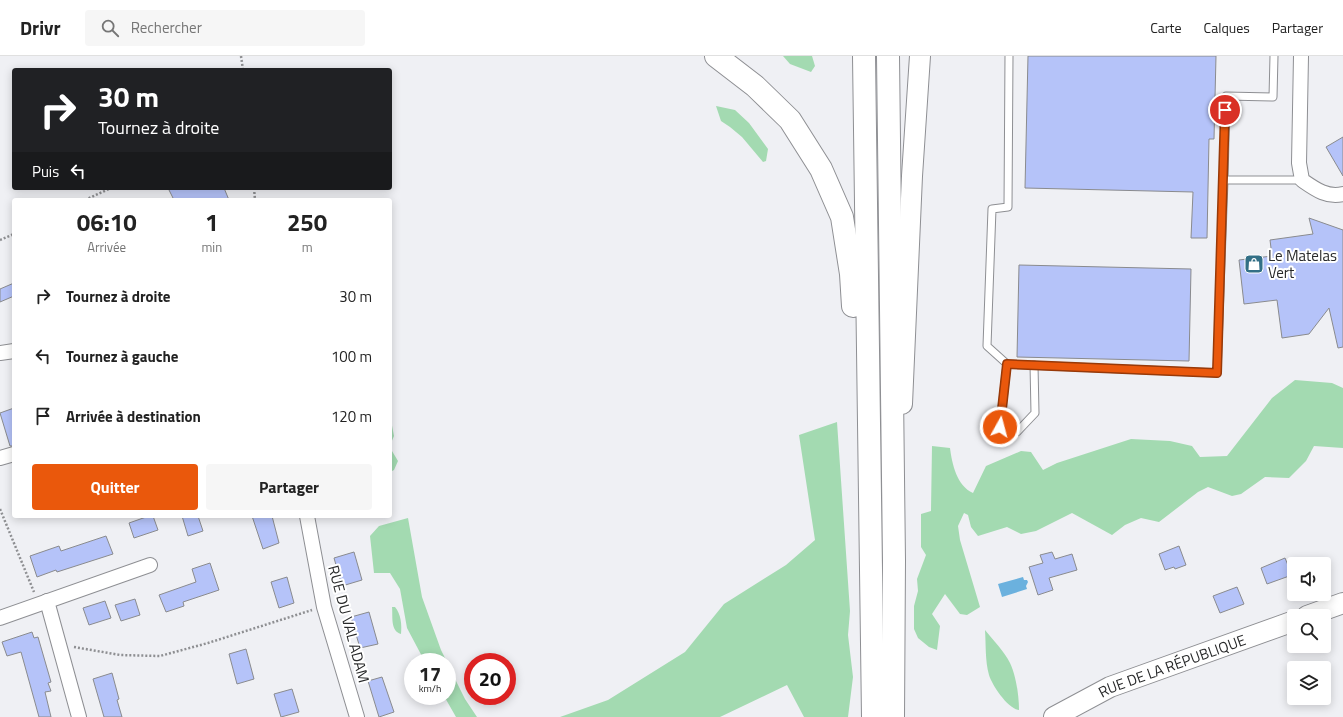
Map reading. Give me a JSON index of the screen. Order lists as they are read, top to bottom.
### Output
{
  "streets": {
    "main road": ["RUE DE LA RÉPUBLIQUE"],
    "street": ["RUE DU VAL ADAM"]
  },
  "places": {
    "shop": ["Le Matelas Vert"]
  },
  "page": {
    "header": "Drivr",
    "search": "Rechercher",
    "nav": ["Carte", "Calques", "Partager"],
    "turn": ["30 m", "Tournez à droite"],
    "then": "Puis",
    "eta": [
      "06:10",
      "Arrivée",
      "1",
      "min",
      "250",
      "m"
    ],
    "list": [
      {
        "name": "Tournez à droite",
        "value": "30 m"
      },
      {
        "name": "Tournez à gauche",
        "value": "100 m"
      },
      {
        "name": "Arrivée à destination",
        "value": "120 m"
      }
    ],
    "buttons": ["Quitter", "Partager"],
    "speed": "17 km/h",
    "limit": "20"
  }
}
